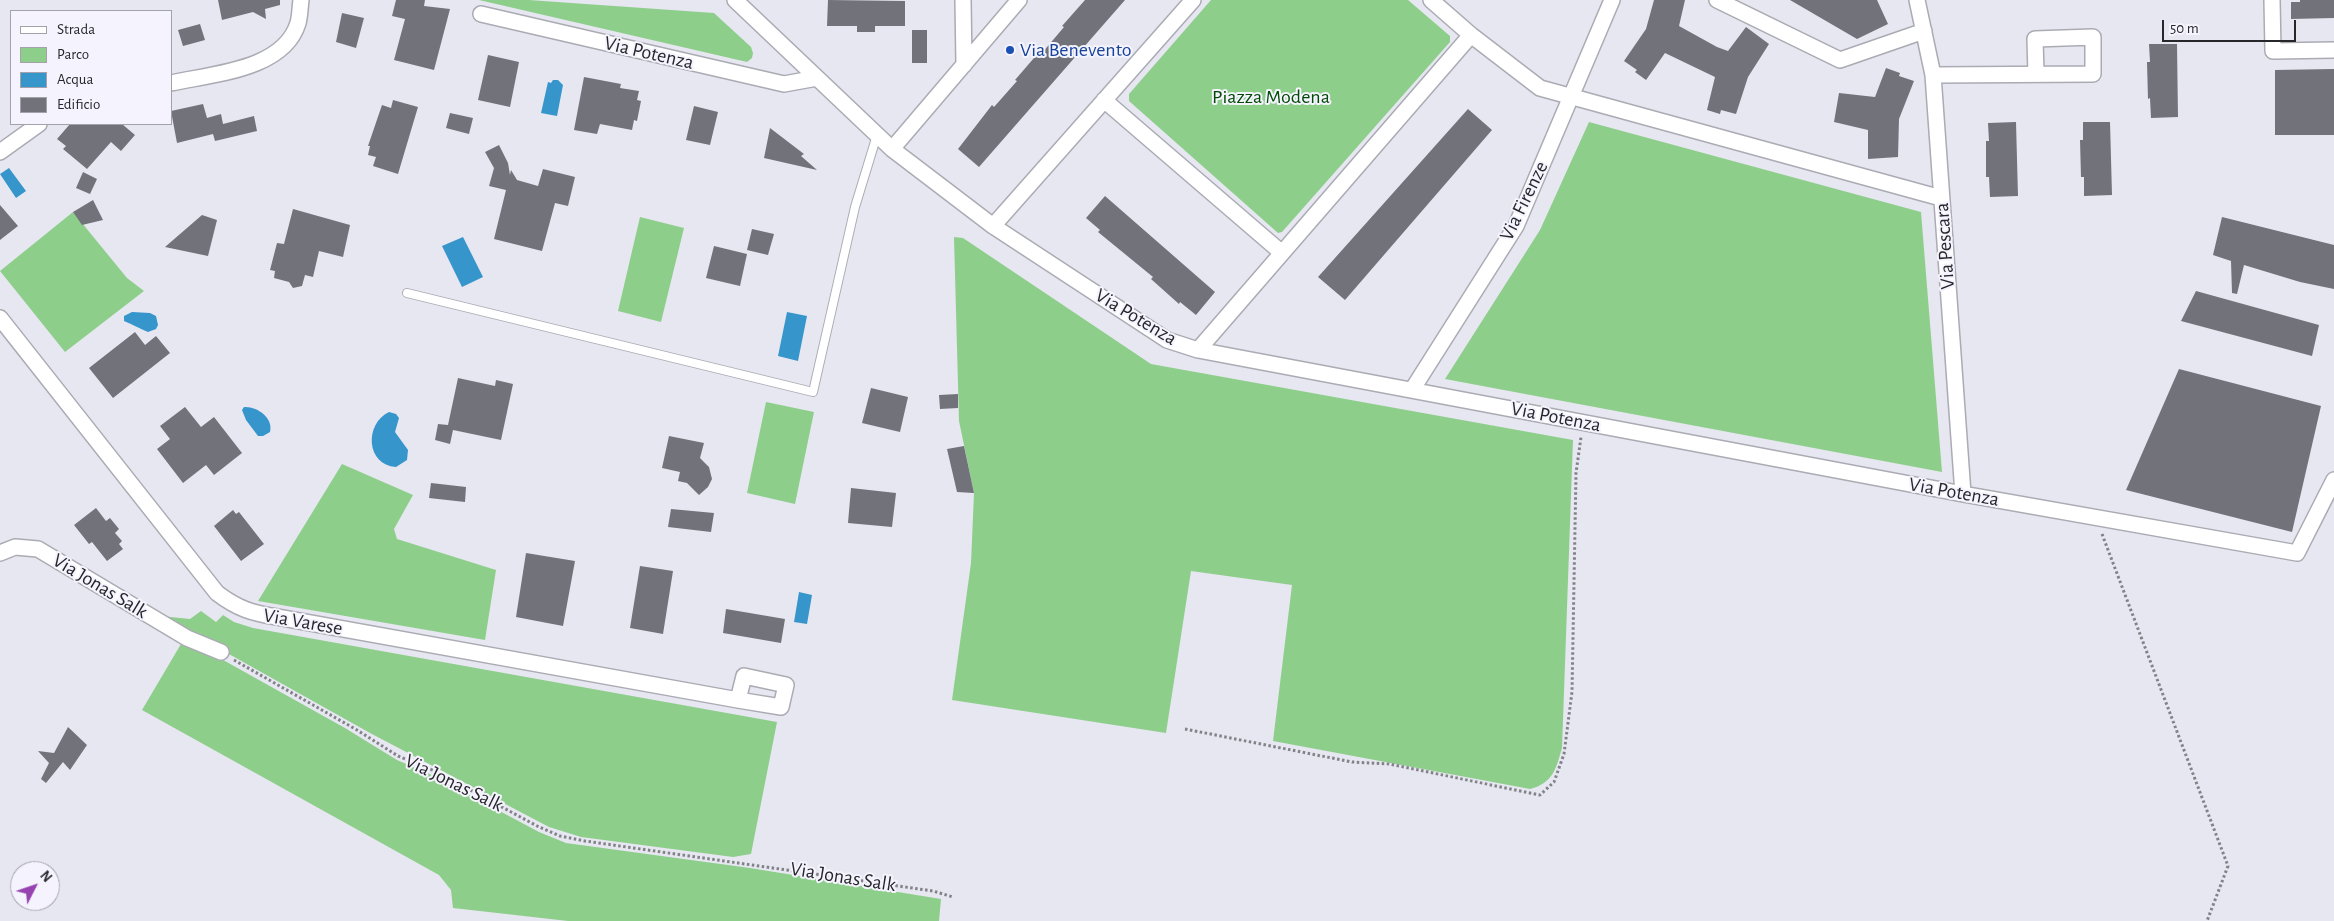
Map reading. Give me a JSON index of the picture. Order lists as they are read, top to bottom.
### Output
{
  "streets": {
    "street": [
      "Via Potenza",
      "Via Firenze",
      "Via Pescara",
      "Via Jonas Salk",
      "Via Varese"
    ]
  },
  "crossings": [
    ["Via Potenza", "Via Firenze"],
    ["Via Potenza", "Via Pescara"]
  ],
  "parks": ["Piazza Modena"],
  "places": ["Via Benevento"],
  "legend": [
    "Strada",
    "Parco",
    "Acqua",
    "Edificio"
  ],
  "scale_bar": "50 m",
  "north": "top right"
}
